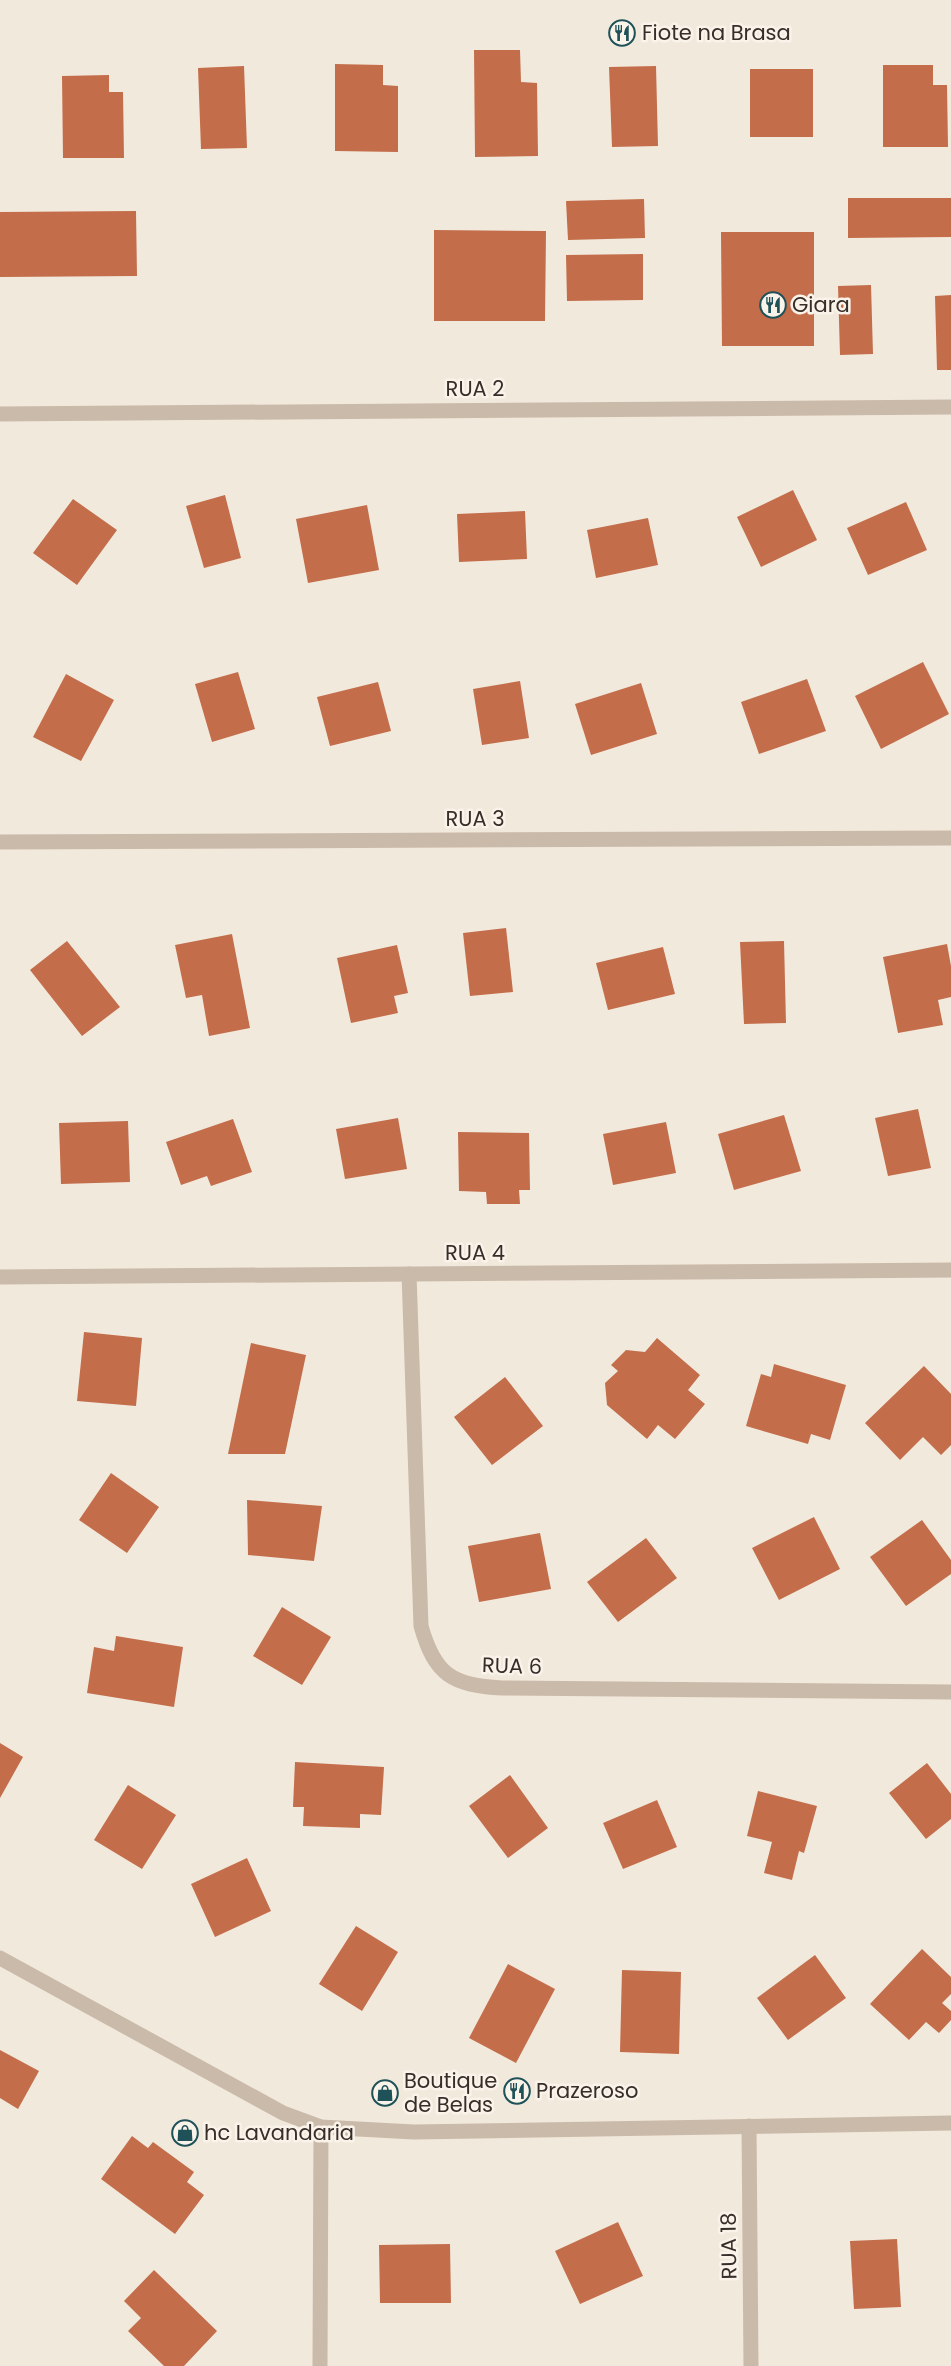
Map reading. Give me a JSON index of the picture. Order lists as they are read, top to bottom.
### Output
{
  "streets": {
    "street": [
      "RUA 2",
      "RUA 3",
      "RUA 4",
      "RUA 6",
      "RUA 18"
    ]
  },
  "crossings": [
    ["RUA 4", "RUA 6"]
  ],
  "places": {
    "restaurant": ["Fiote na Brasa", "Giara", "Prazeroso"],
    "shop": ["Boutique de Belas", "hc Lavandaria"]
  }
}
